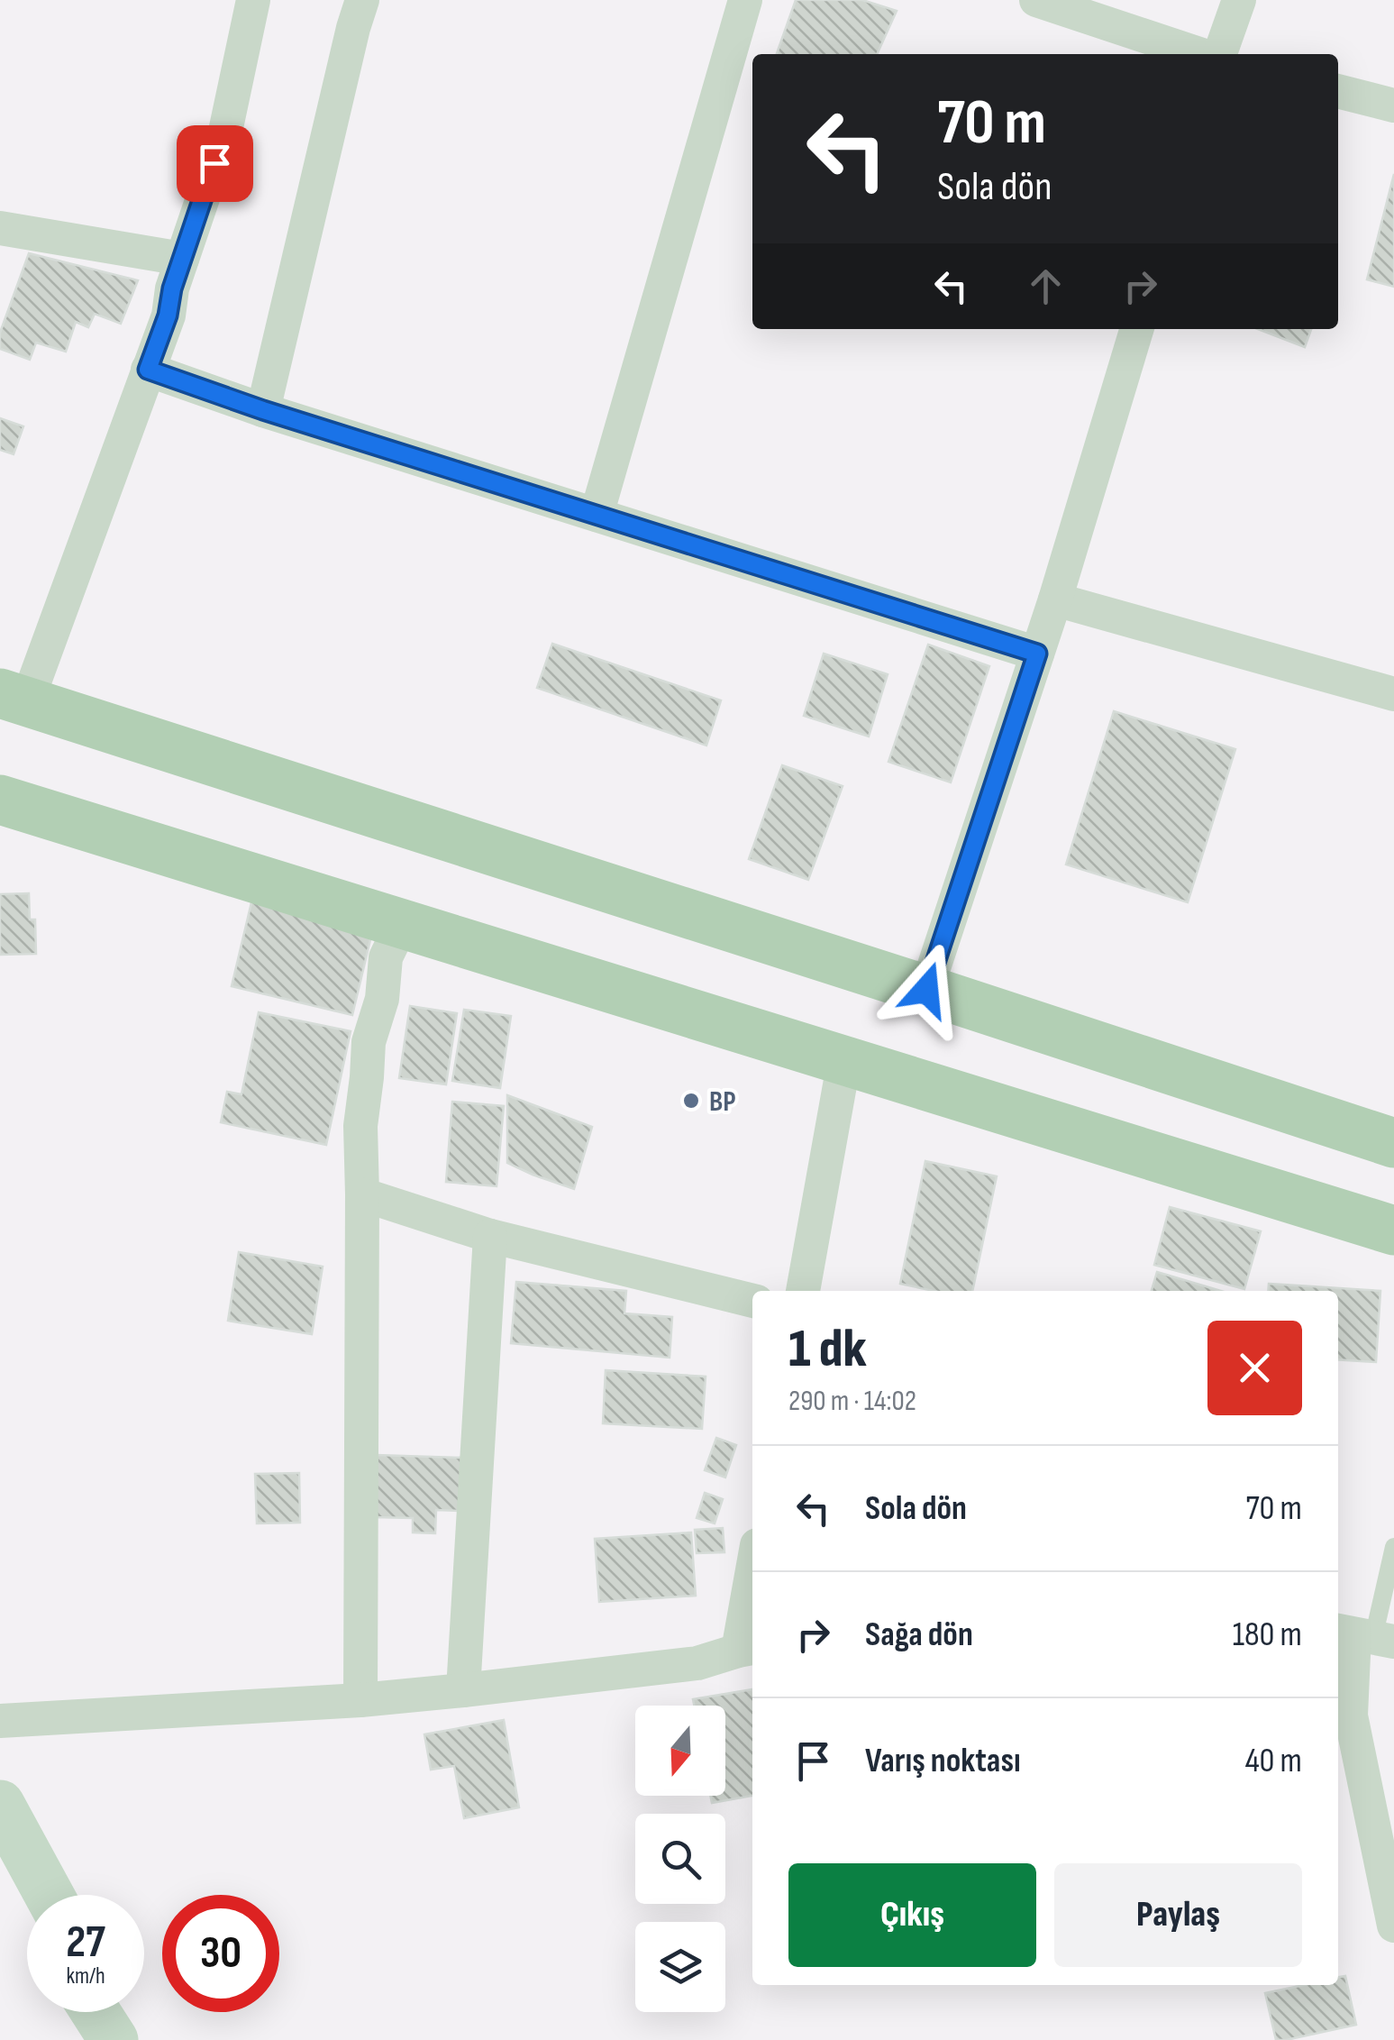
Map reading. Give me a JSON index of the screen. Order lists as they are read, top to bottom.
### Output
{
  "places": ["BP"],
  "north": "bottom",
  "page": {
    "turn": ["70 m", "Sola dön"],
    "heading": ["1 dk", "290 m · 14:02"],
    "list": [
      {
        "name": "Sola dön",
        "value": "70 m"
      },
      {
        "name": "Sağa dön",
        "value": "180 m"
      },
      {
        "name": "Varış noktası",
        "value": "40 m"
      }
    ],
    "buttons": ["Çıkış", "Paylaş"],
    "speed": "27 km/h",
    "limit": "30"
  }
}
